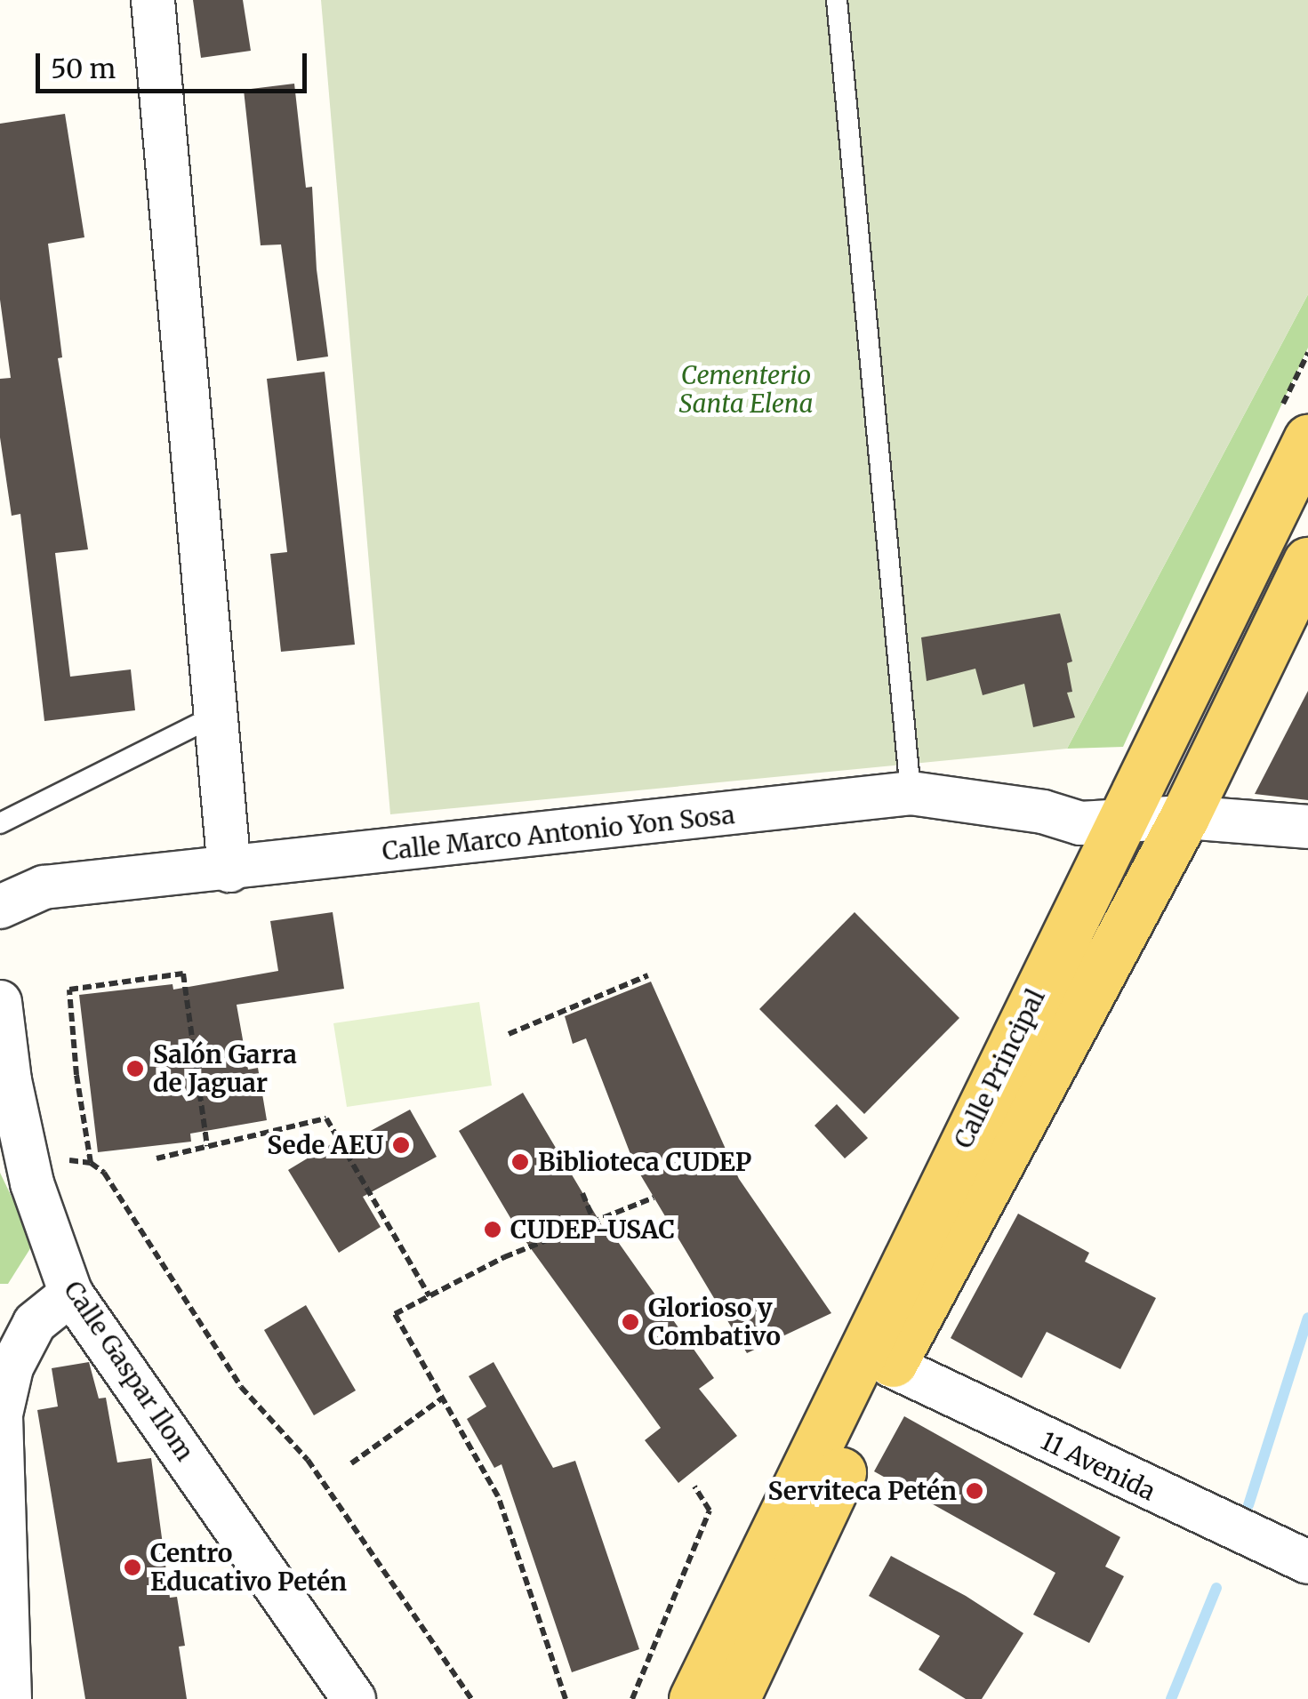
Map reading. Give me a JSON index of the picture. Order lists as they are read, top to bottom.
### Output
{
  "streets": {
    "main road": ["Calle Principal"],
    "street": ["Calle Marco Antonio Yon Sosa", "Calle Gaspar Ilom", "11 Avenida"]
  },
  "crossings": [
    ["Calle Marco Antonio Yon Sosa", "Calle Principal"],
    ["Calle Principal", "11 Avenida"]
  ],
  "parks": ["Cementerio Santa Elena"],
  "places": [
    "Salón Garra de Jaguar",
    "Sede AEU",
    "Biblioteca CUDEP",
    "CUDEP-USAC",
    "Glorioso y Combativo",
    "Serviteca Petén",
    "Centro Educativo Petén"
  ],
  "scale_bar": "50 m"
}
